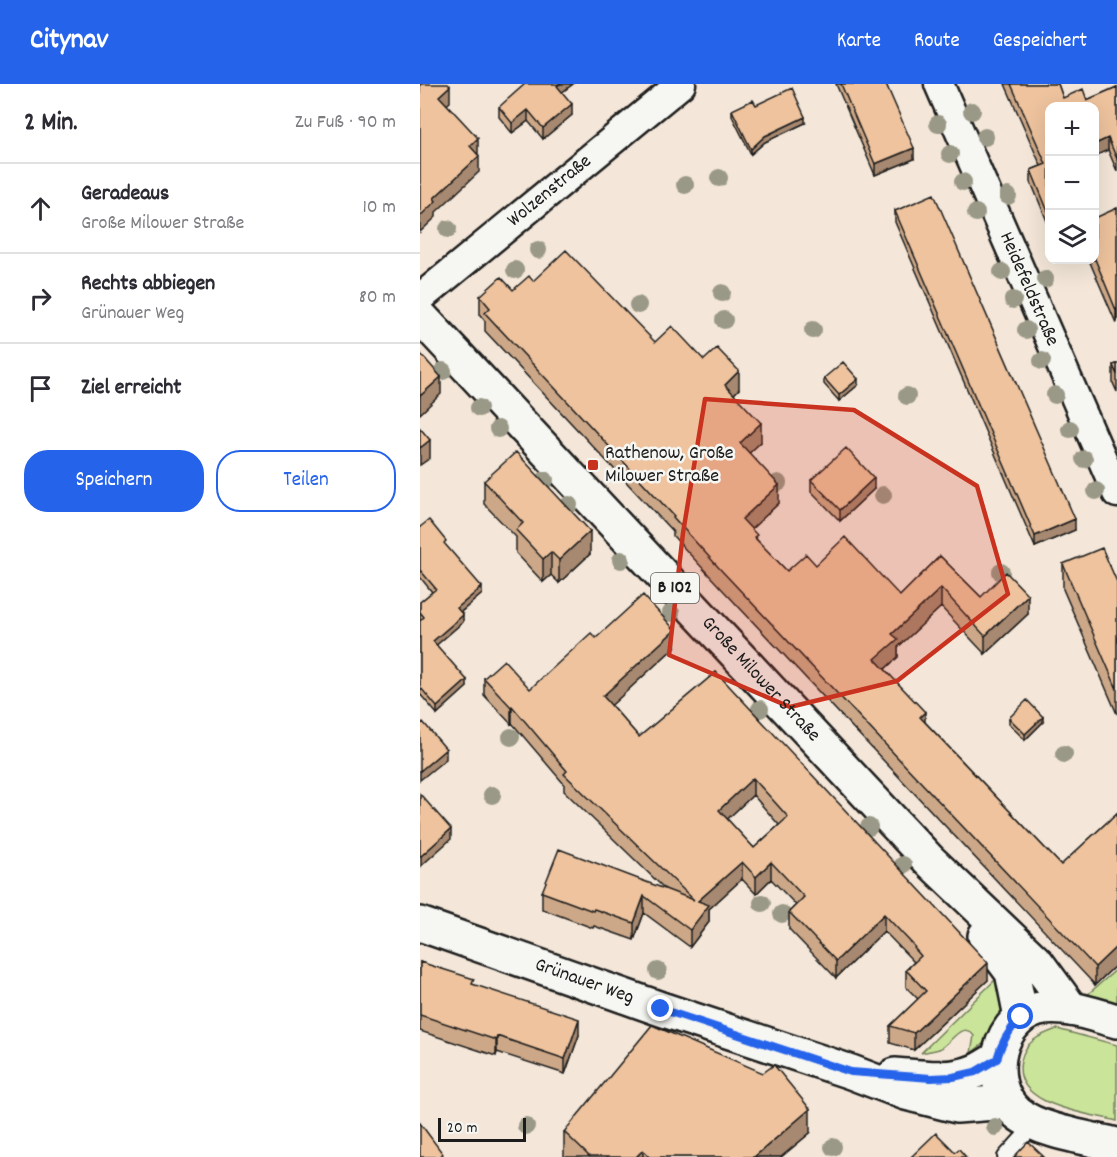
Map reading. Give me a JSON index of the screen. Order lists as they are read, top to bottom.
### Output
{
  "streets": {
    "main road": ["B 102", "Große Milower Straße", "Grünauer Weg"],
    "street": ["Wolzenstraße", "Heidefeldstraße"]
  },
  "places": {
    "transit": ["Rathenow, Große Milower Straße"]
  },
  "scale_bar": "20 m",
  "page": {
    "header": "Citynav",
    "nav": ["Karte", "Route", "Gespeichert"],
    "heading": ["2 Min.", "Zu Fuß · 90 m"],
    "map_buttons": ["+", "−"],
    "list": [
      ["Geradeaus", "Große Milower Straße", "10 m"],
      ["Rechts abbiegen", "Grünauer Weg", "80 m"],
      "Ziel erreicht"
    ],
    "buttons": ["Speichern", "Teilen"],
    "scale": "20 m"
  }
}
